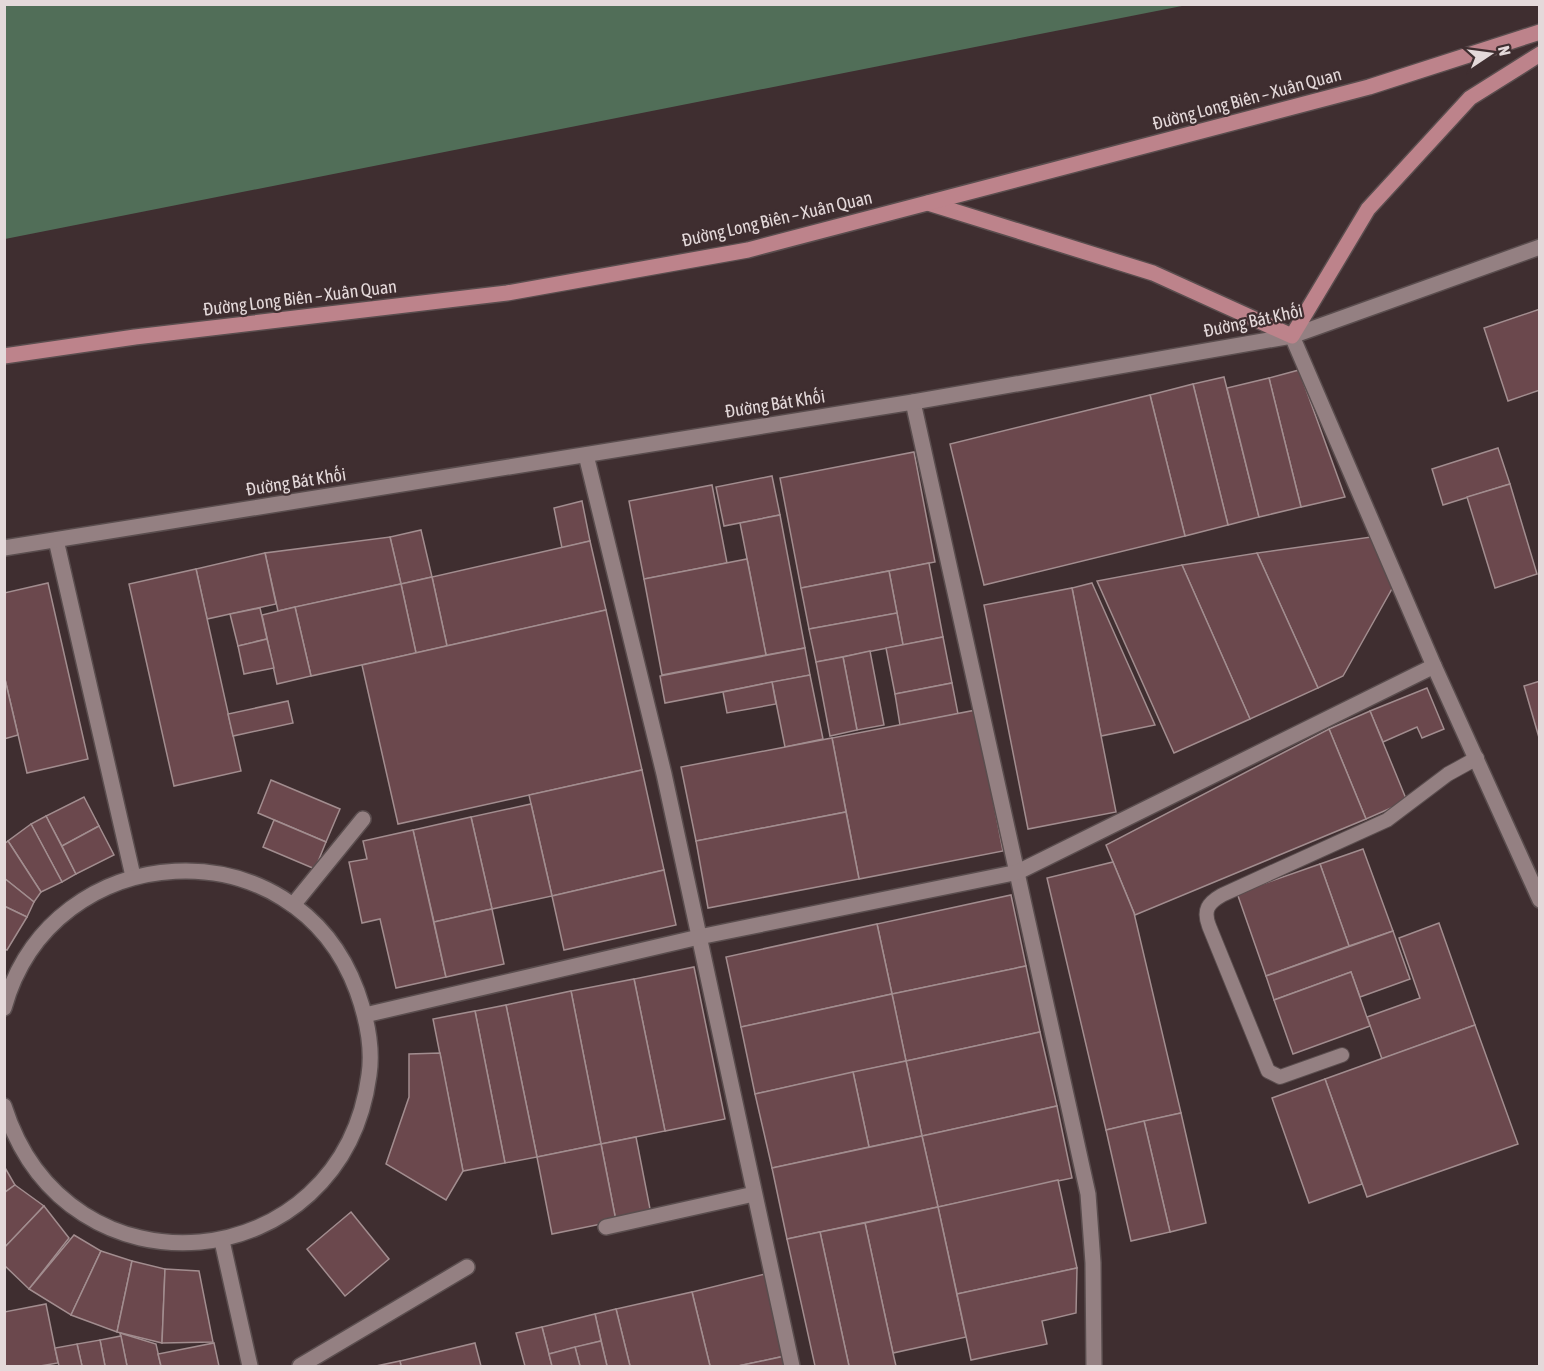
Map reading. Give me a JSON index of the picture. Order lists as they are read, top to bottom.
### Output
{
  "streets": {
    "main road": ["Đường Long Biên – Xuân Quan"],
    "street": ["Đường Bát Khối"]
  },
  "north": "right"
}
